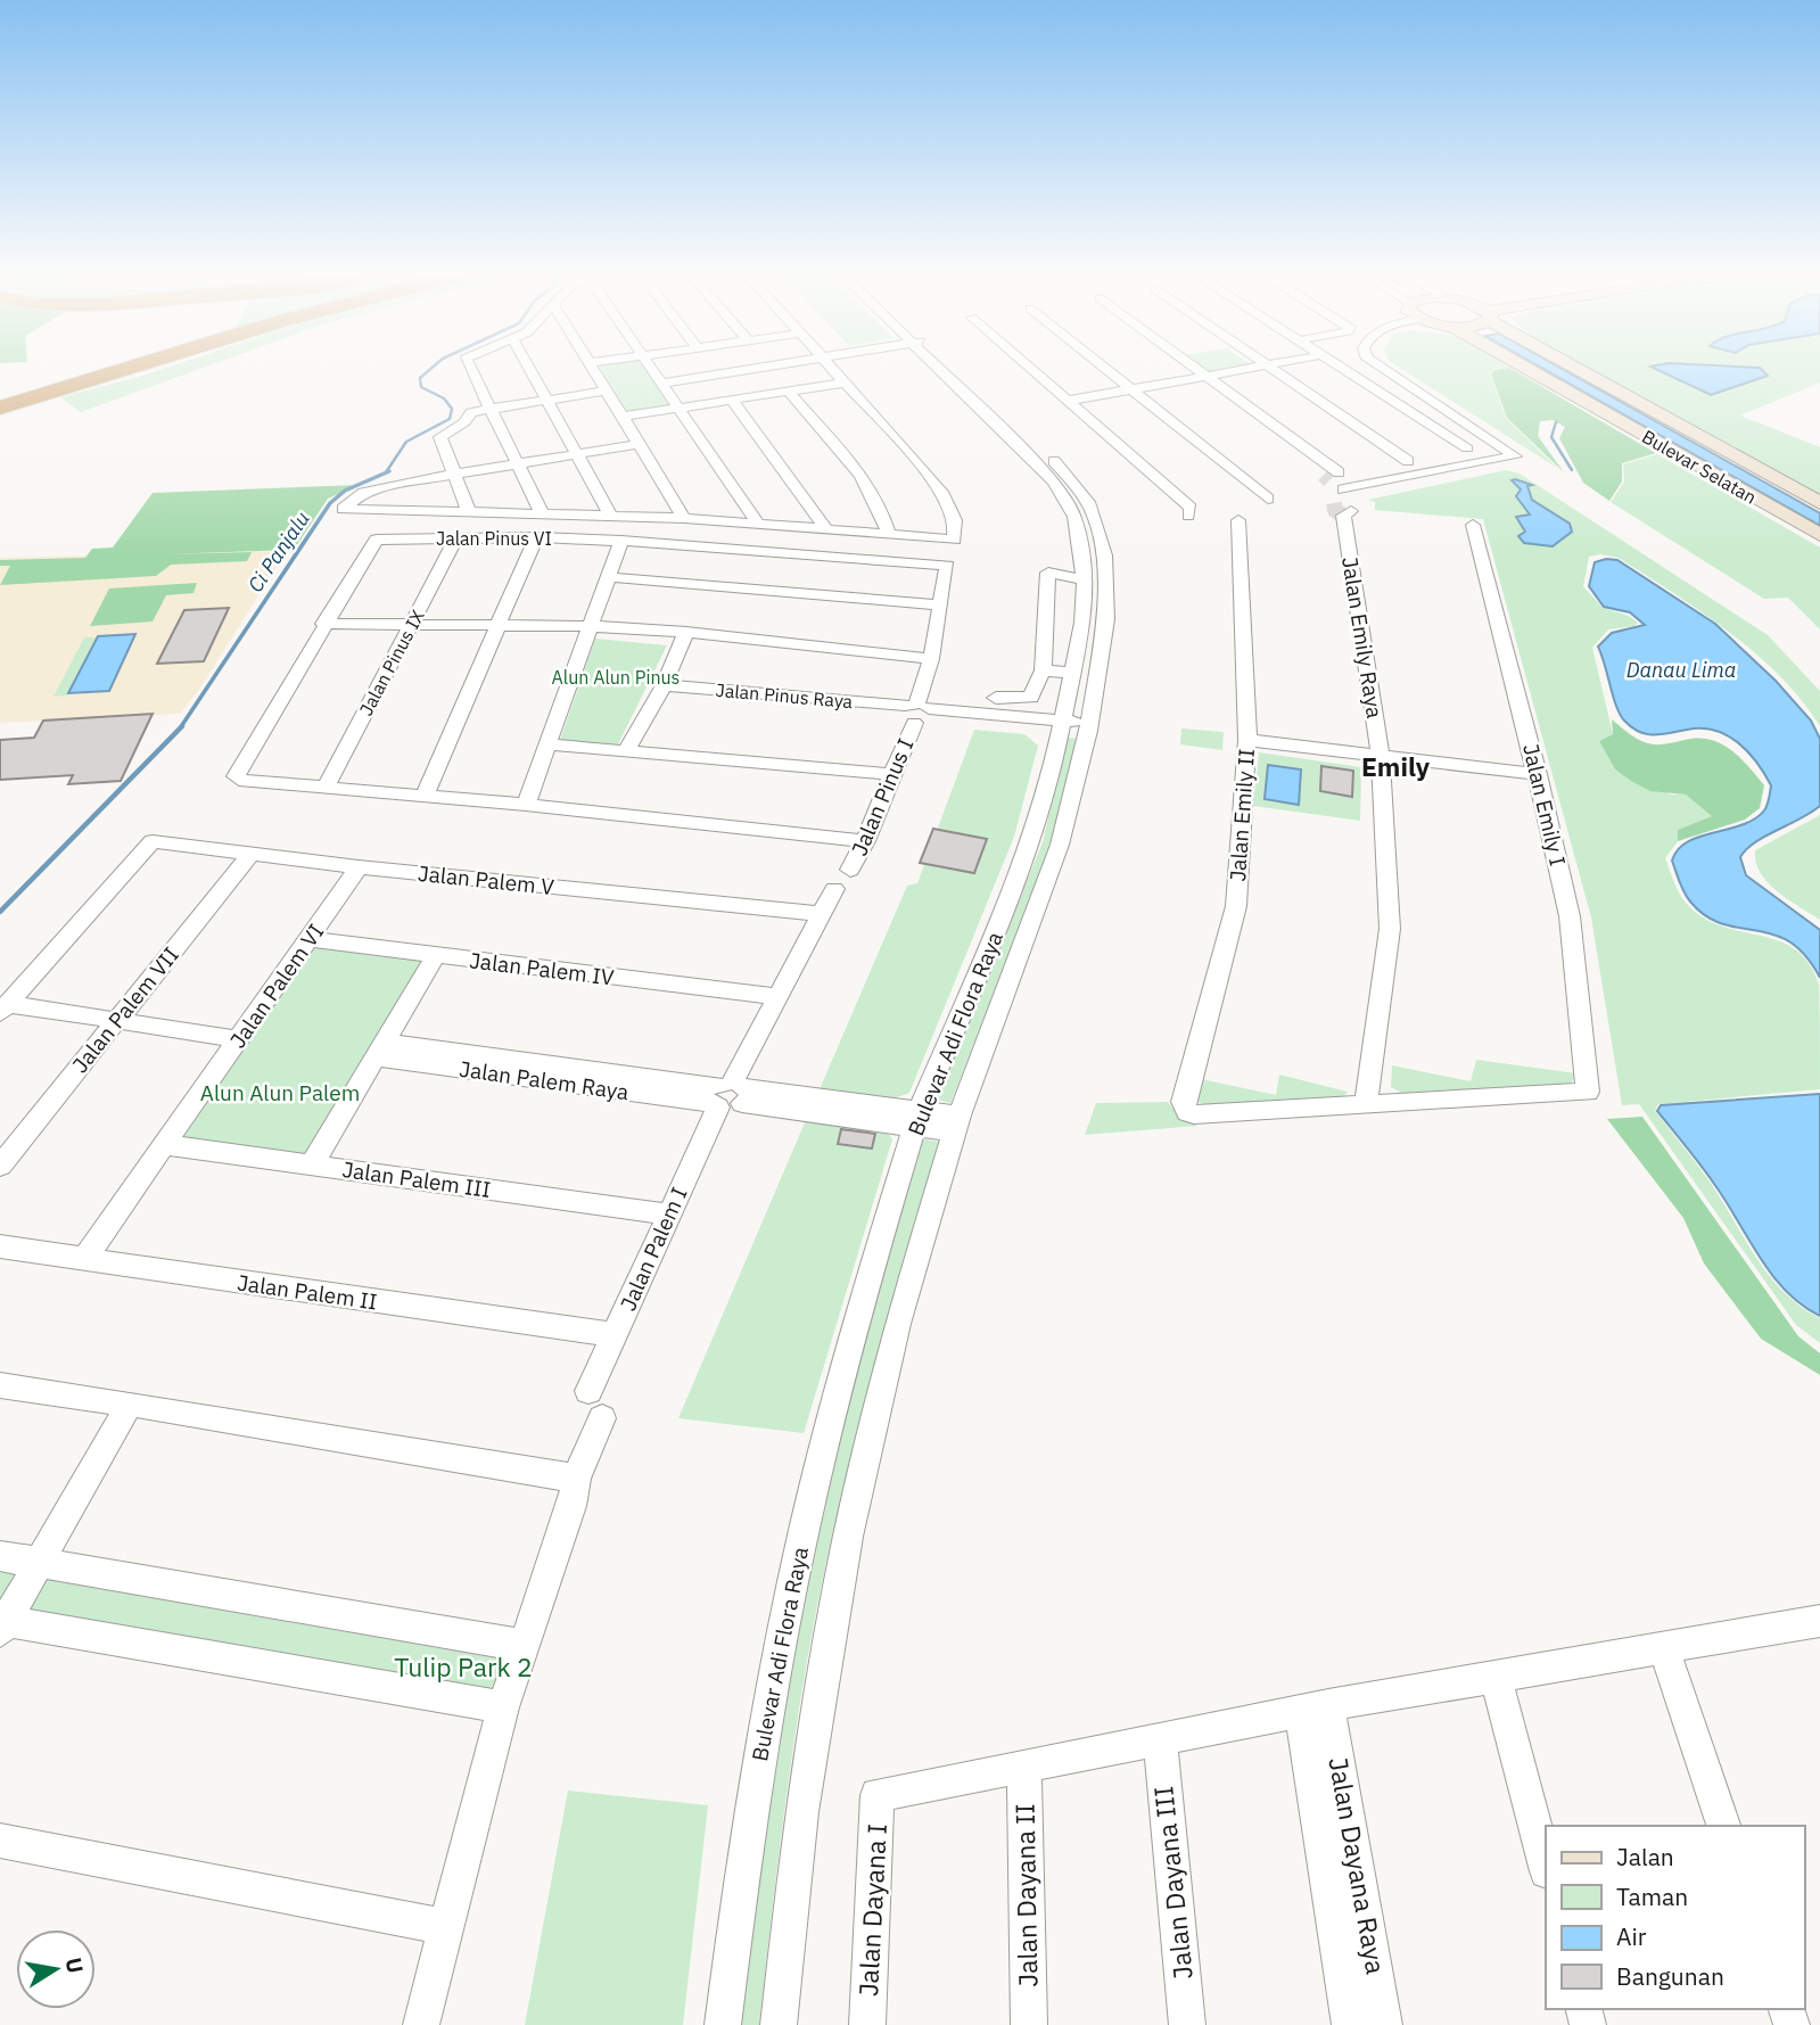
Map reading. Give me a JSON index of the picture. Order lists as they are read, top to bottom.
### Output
{
  "streets": {
    "main road": ["Bulevar Selatan"],
    "street": [
      "Jalan Pinus VI",
      "Jalan Emily Raya",
      "Jalan Pinus IX",
      "Jalan Pinus Raya",
      "Jalan Pinus I",
      "Jalan Emily I",
      "Jalan Emily II",
      "Jalan Palem V",
      "Jalan Palem IV",
      "Jalan Palem VI",
      "Jalan Palem VII",
      "Bulevar Adi Flora Raya",
      "Jalan Palem Raya",
      "Jalan Palem III",
      "Jalan Palem I",
      "Jalan Palem II",
      "Jalan Dayana Raya",
      "Jalan Dayana III",
      "Jalan Dayana II",
      "Jalan Dayana I"
    ]
  },
  "crossings": [
    ["Jalan Pinus VI", "Jalan Pinus IX"],
    ["Jalan Pinus VI", "Jalan Pinus I"],
    ["Jalan Emily Raya", "Jalan Emily I"],
    ["Jalan Emily Raya", "Jalan Emily II"],
    ["Jalan Pinus Raya", "Jalan Pinus I"],
    ["Jalan Pinus Raya", "Bulevar Adi Flora Raya"],
    ["Jalan Emily I", "Jalan Emily II"],
    ["Jalan Palem V", "Jalan Palem VI"],
    ["Jalan Palem V", "Jalan Palem VII"],
    ["Jalan Palem V", "Jalan Palem I"],
    ["Jalan Palem IV", "Jalan Palem VI"],
    ["Jalan Palem IV", "Jalan Palem I"],
    ["Jalan Palem VI", "Jalan Palem III"],
    ["Jalan Palem VI", "Jalan Palem II"],
    ["Bulevar Adi Flora Raya", "Jalan Palem Raya"],
    ["Jalan Palem Raya", "Jalan Palem I"],
    ["Jalan Palem III", "Jalan Palem I"],
    ["Jalan Palem I", "Jalan Palem II"],
    ["Jalan Dayana II", "Jalan Dayana I"]
  ],
  "districts": ["Emily"],
  "water": ["Ci Panjalu", "Danau Lima"],
  "parks": ["Alun Alun Pinus", "Alun Alun Palem", "Tulip Park 2"],
  "legend": [
    "Jalan",
    "Taman",
    "Air",
    "Bangunan"
  ],
  "north": "right"
}
